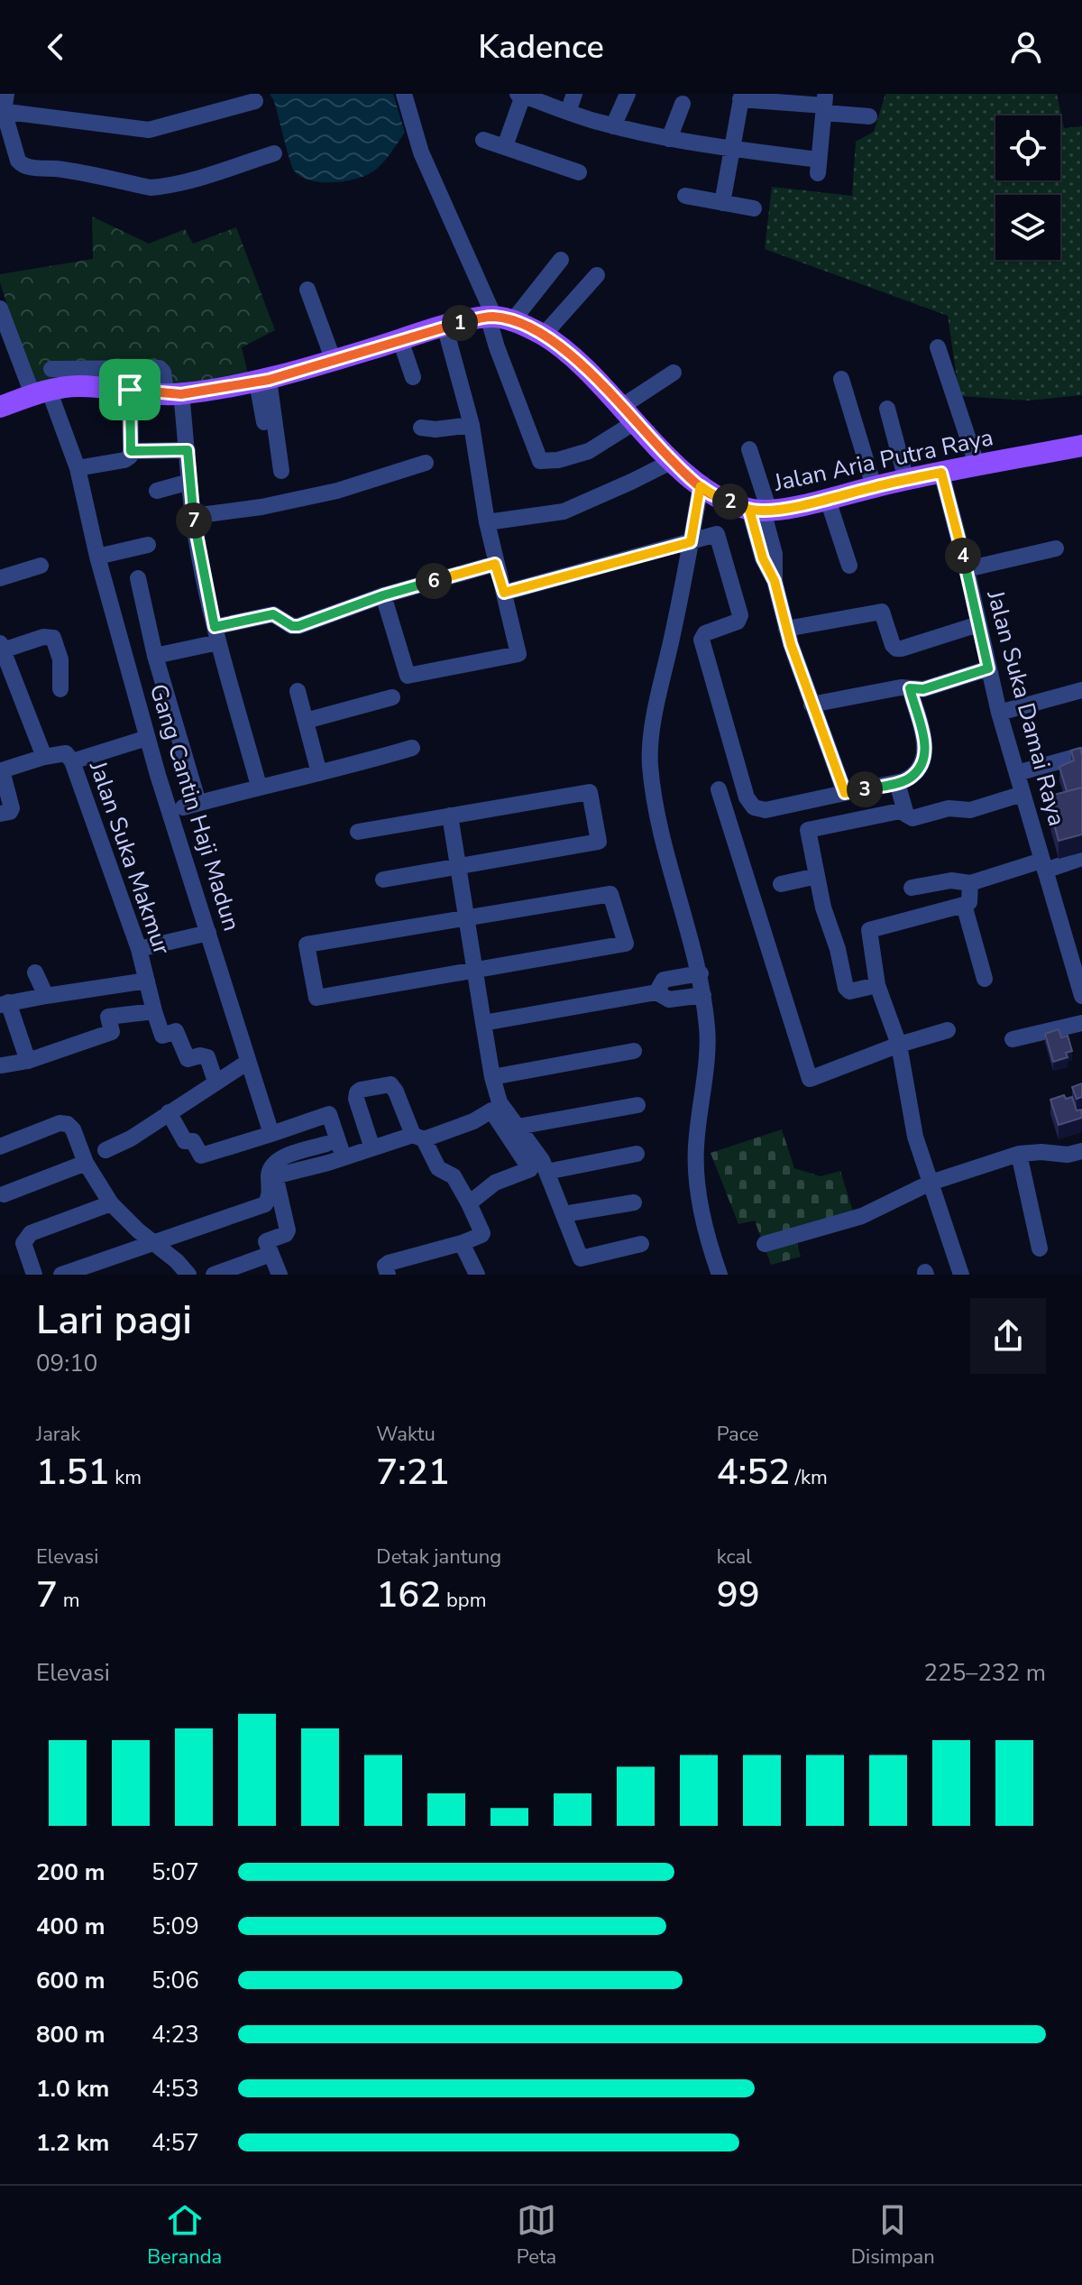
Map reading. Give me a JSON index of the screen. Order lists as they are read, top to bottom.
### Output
{
  "streets": {
    "main road": ["Jalan Aria Putra Raya"],
    "street": ["Jalan Suka Damai Raya", "Gang Cantin Haji Madun", "Jalan Suka Makmur"]
  },
  "crossings": [
    ["Jalan Aria Putra Raya", "Jalan Suka Damai Raya"]
  ],
  "page": {
    "header": "Kadence",
    "pins": [
      "1",
      "2",
      "7",
      "4",
      "6",
      "3"
    ],
    "heading": ["Lari pagi", "09:10"],
    "stats": [
      ["Jarak", "1.51 km"],
      ["Waktu", "7:21"],
      ["Pace", "4:52 /km"],
      ["Elevasi", "7 m"],
      ["Detak jantung", "162 bpm"],
      ["kcal", "99"]
    ],
    "chart": ["Elevasi", "225–232 m"],
    "list": [
      {
        "name": "200 m",
        "note": "5:07"
      },
      {
        "name": "400 m",
        "note": "5:09"
      },
      {
        "name": "600 m",
        "note": "5:06"
      },
      {
        "name": "800 m",
        "note": "4:23"
      },
      {
        "name": "1.0 km",
        "note": "4:53"
      },
      {
        "name": "1.2 km",
        "note": "4:57"
      }
    ],
    "tabs": ["Beranda", "Peta", "Disimpan"]
  }
}
